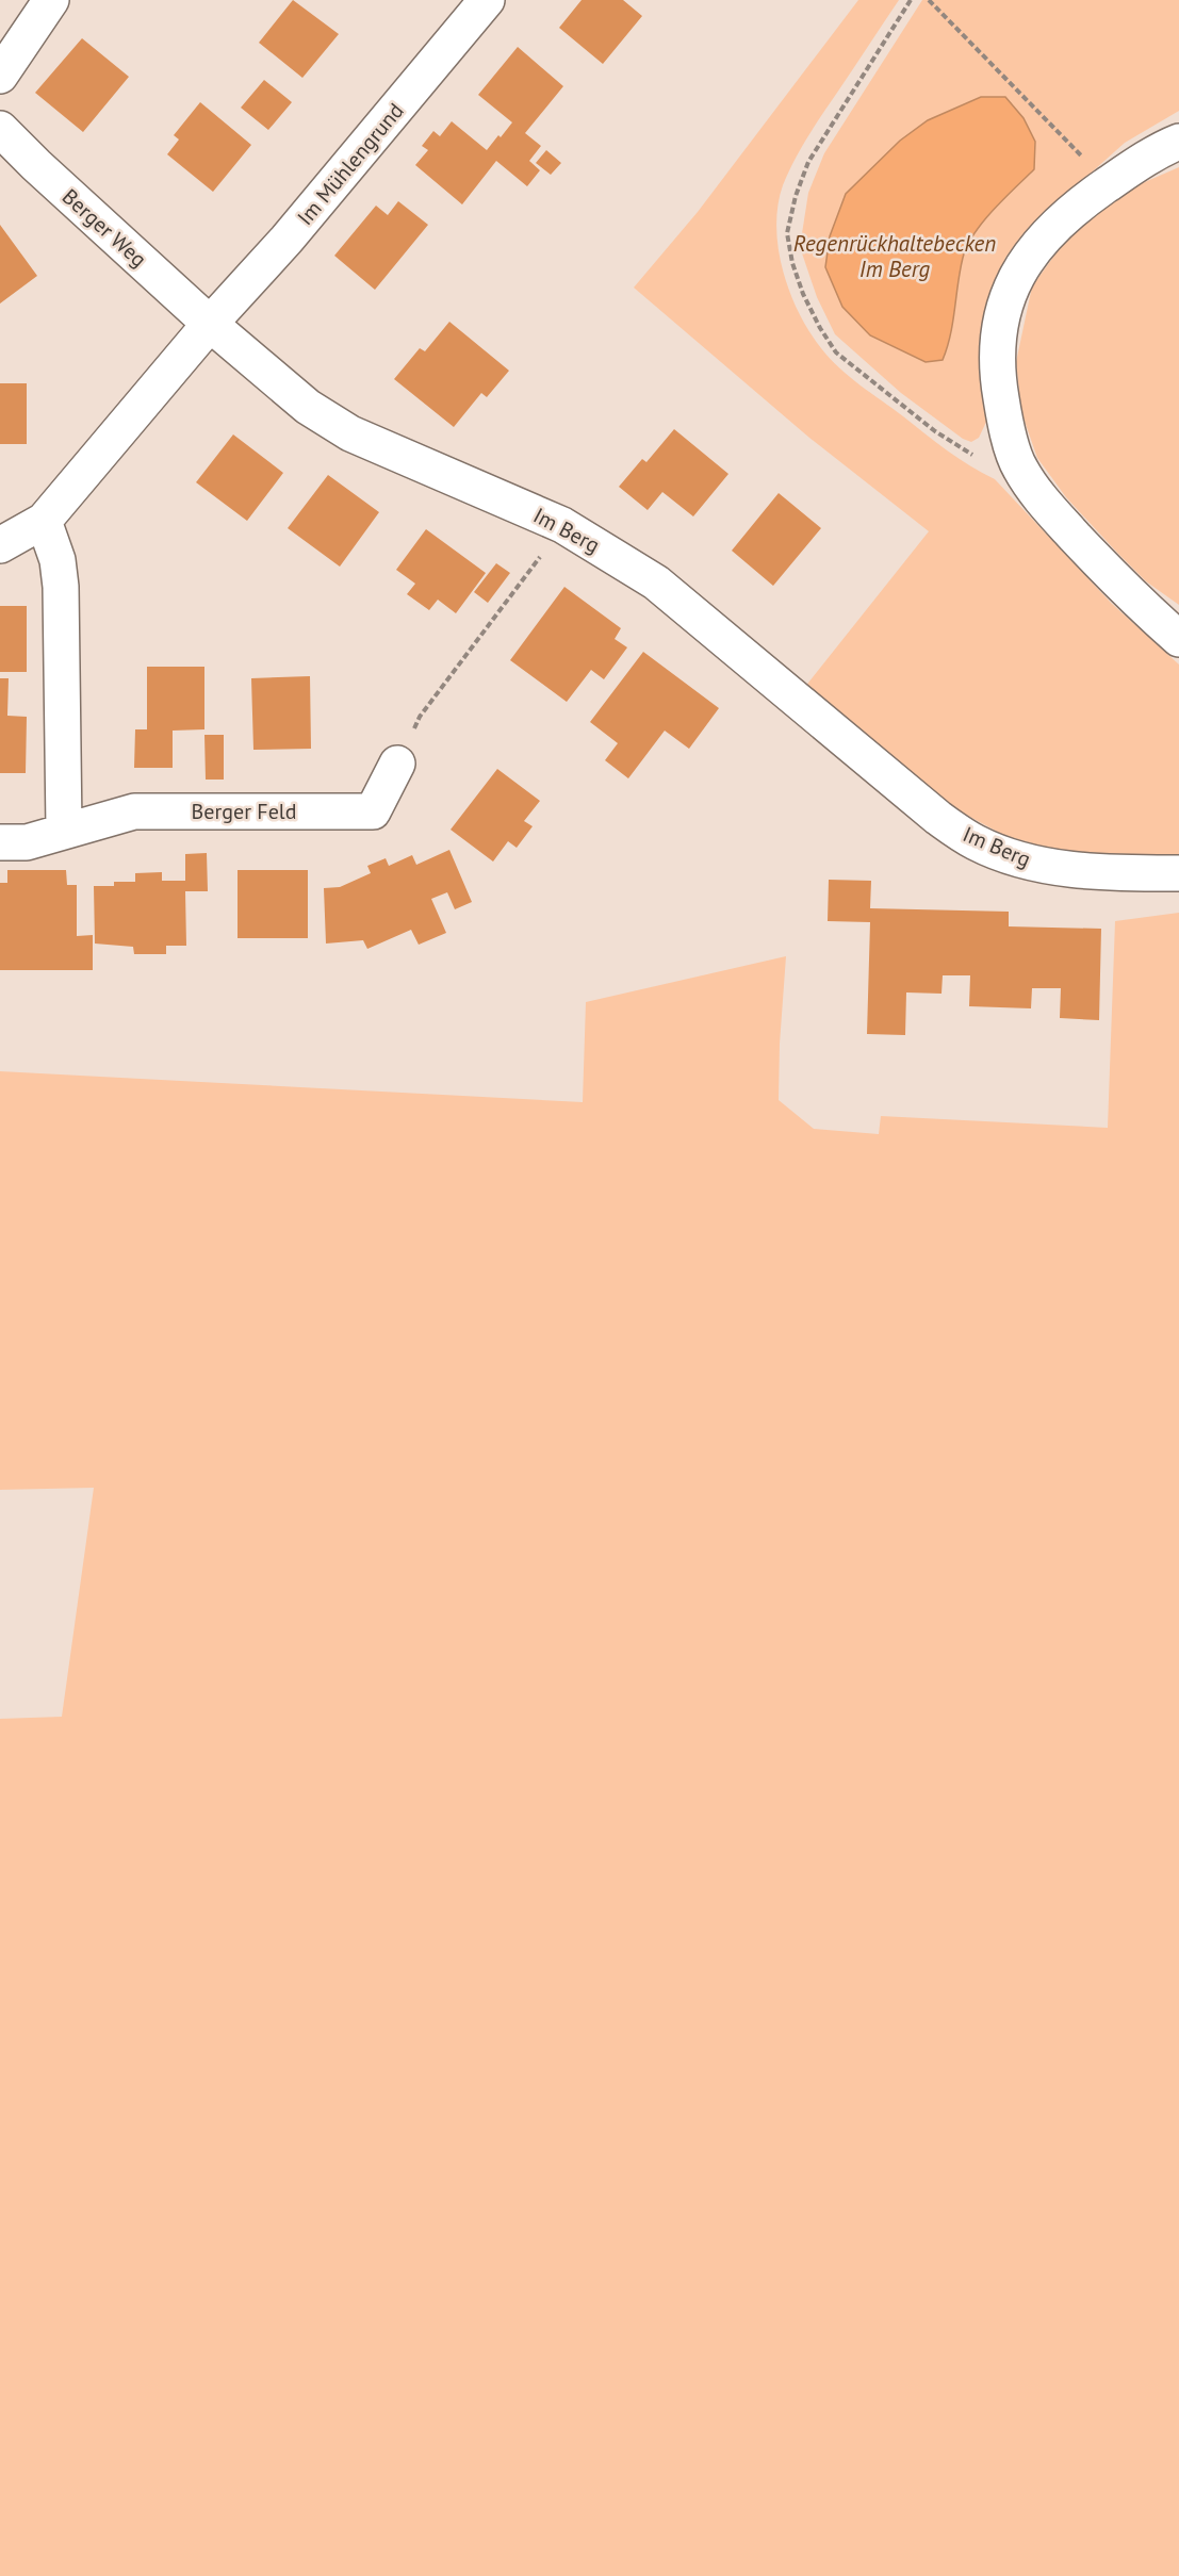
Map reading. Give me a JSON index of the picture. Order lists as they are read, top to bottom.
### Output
{
  "streets": {
    "street": [
      "Im Mühlengrund",
      "Berger Weg",
      "Im Berg",
      "Berger Feld"
    ]
  },
  "crossings": [
    ["Im Mühlengrund", "Berger Weg"],
    ["Im Mühlengrund", "Im Berg"],
    ["Berger Weg", "Im Berg"]
  ],
  "water": ["Regenrückhaltebecken Im Berg"]
}
